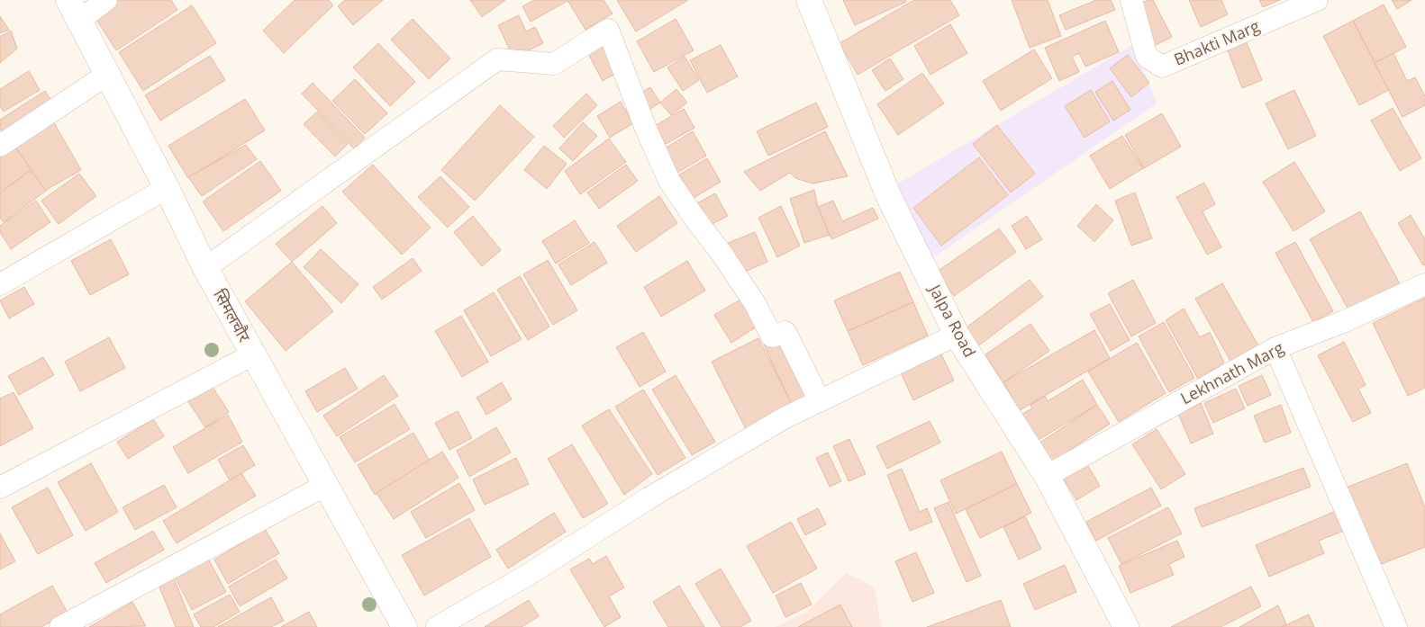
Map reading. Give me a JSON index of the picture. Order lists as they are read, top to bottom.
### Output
{
  "streets": {
    "street": [
      "Bhakti Marg",
      "सिमलचौर",
      "Jalpa Road",
      "Lekhnath Marg"
    ]
  },
  "crossings": [
    ["Jalpa Road", "Lekhnath Marg"]
  ]
}
